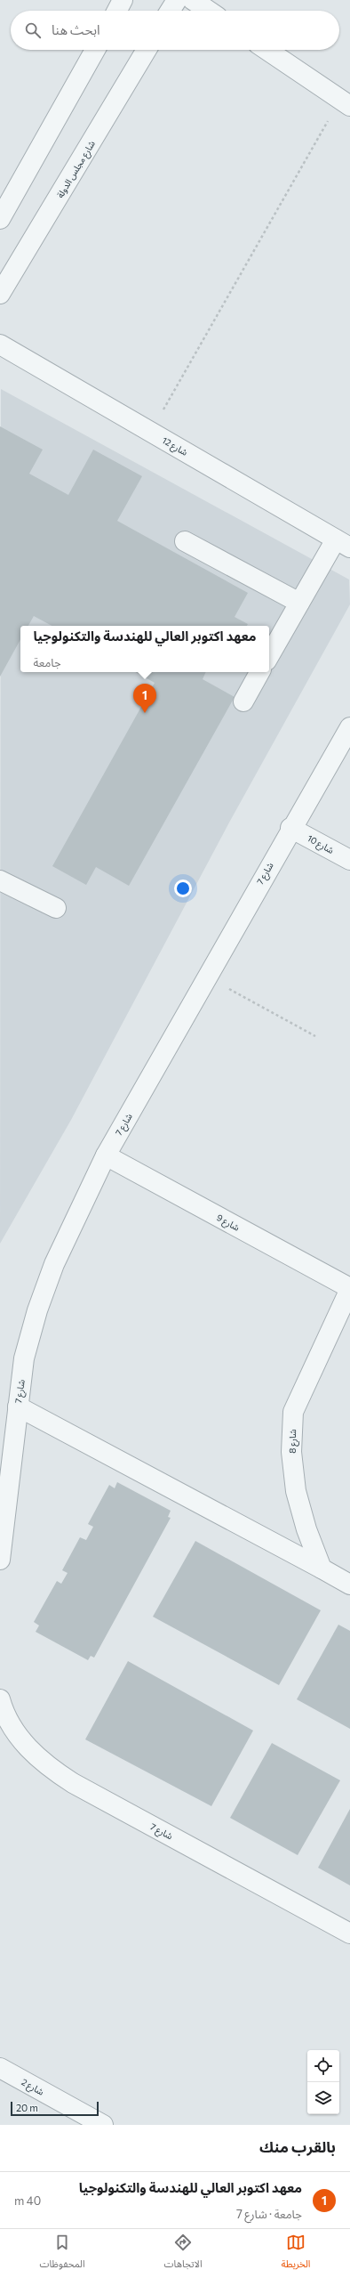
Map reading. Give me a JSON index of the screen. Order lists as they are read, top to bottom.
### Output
{
  "streets": {
    "street": [
      "شارع مجلس الدولة",
      "شارع 12",
      "شارع 10",
      "شارع 7",
      "شارع 9",
      "شارع 8",
      "شارع 2"
    ]
  },
  "crossings": [
    ["شارع 10", "شارع 7"],
    ["شارع 7", "شارع 9"],
    ["شارع 9", "شارع 8"]
  ],
  "scale_bar": "20 m",
  "page": {
    "search": "ابحث هنا",
    "popup": ["معهد اكتوبر العالي للهندسة والتكنولوجيا", "جامعة"],
    "pins": "1",
    "scale": "20 m",
    "heading": "بالقرب منك",
    "list": [
      {
        "mark": "1",
        "name": "معهد اكتوبر العالي للهندسة والتكنولوجيا",
        "note": "جامعة · شارع 7",
        "value": "40 m"
      }
    ],
    "nav": ["الخريطة", "الاتجاهات", "المحفوظات"]
  }
}
